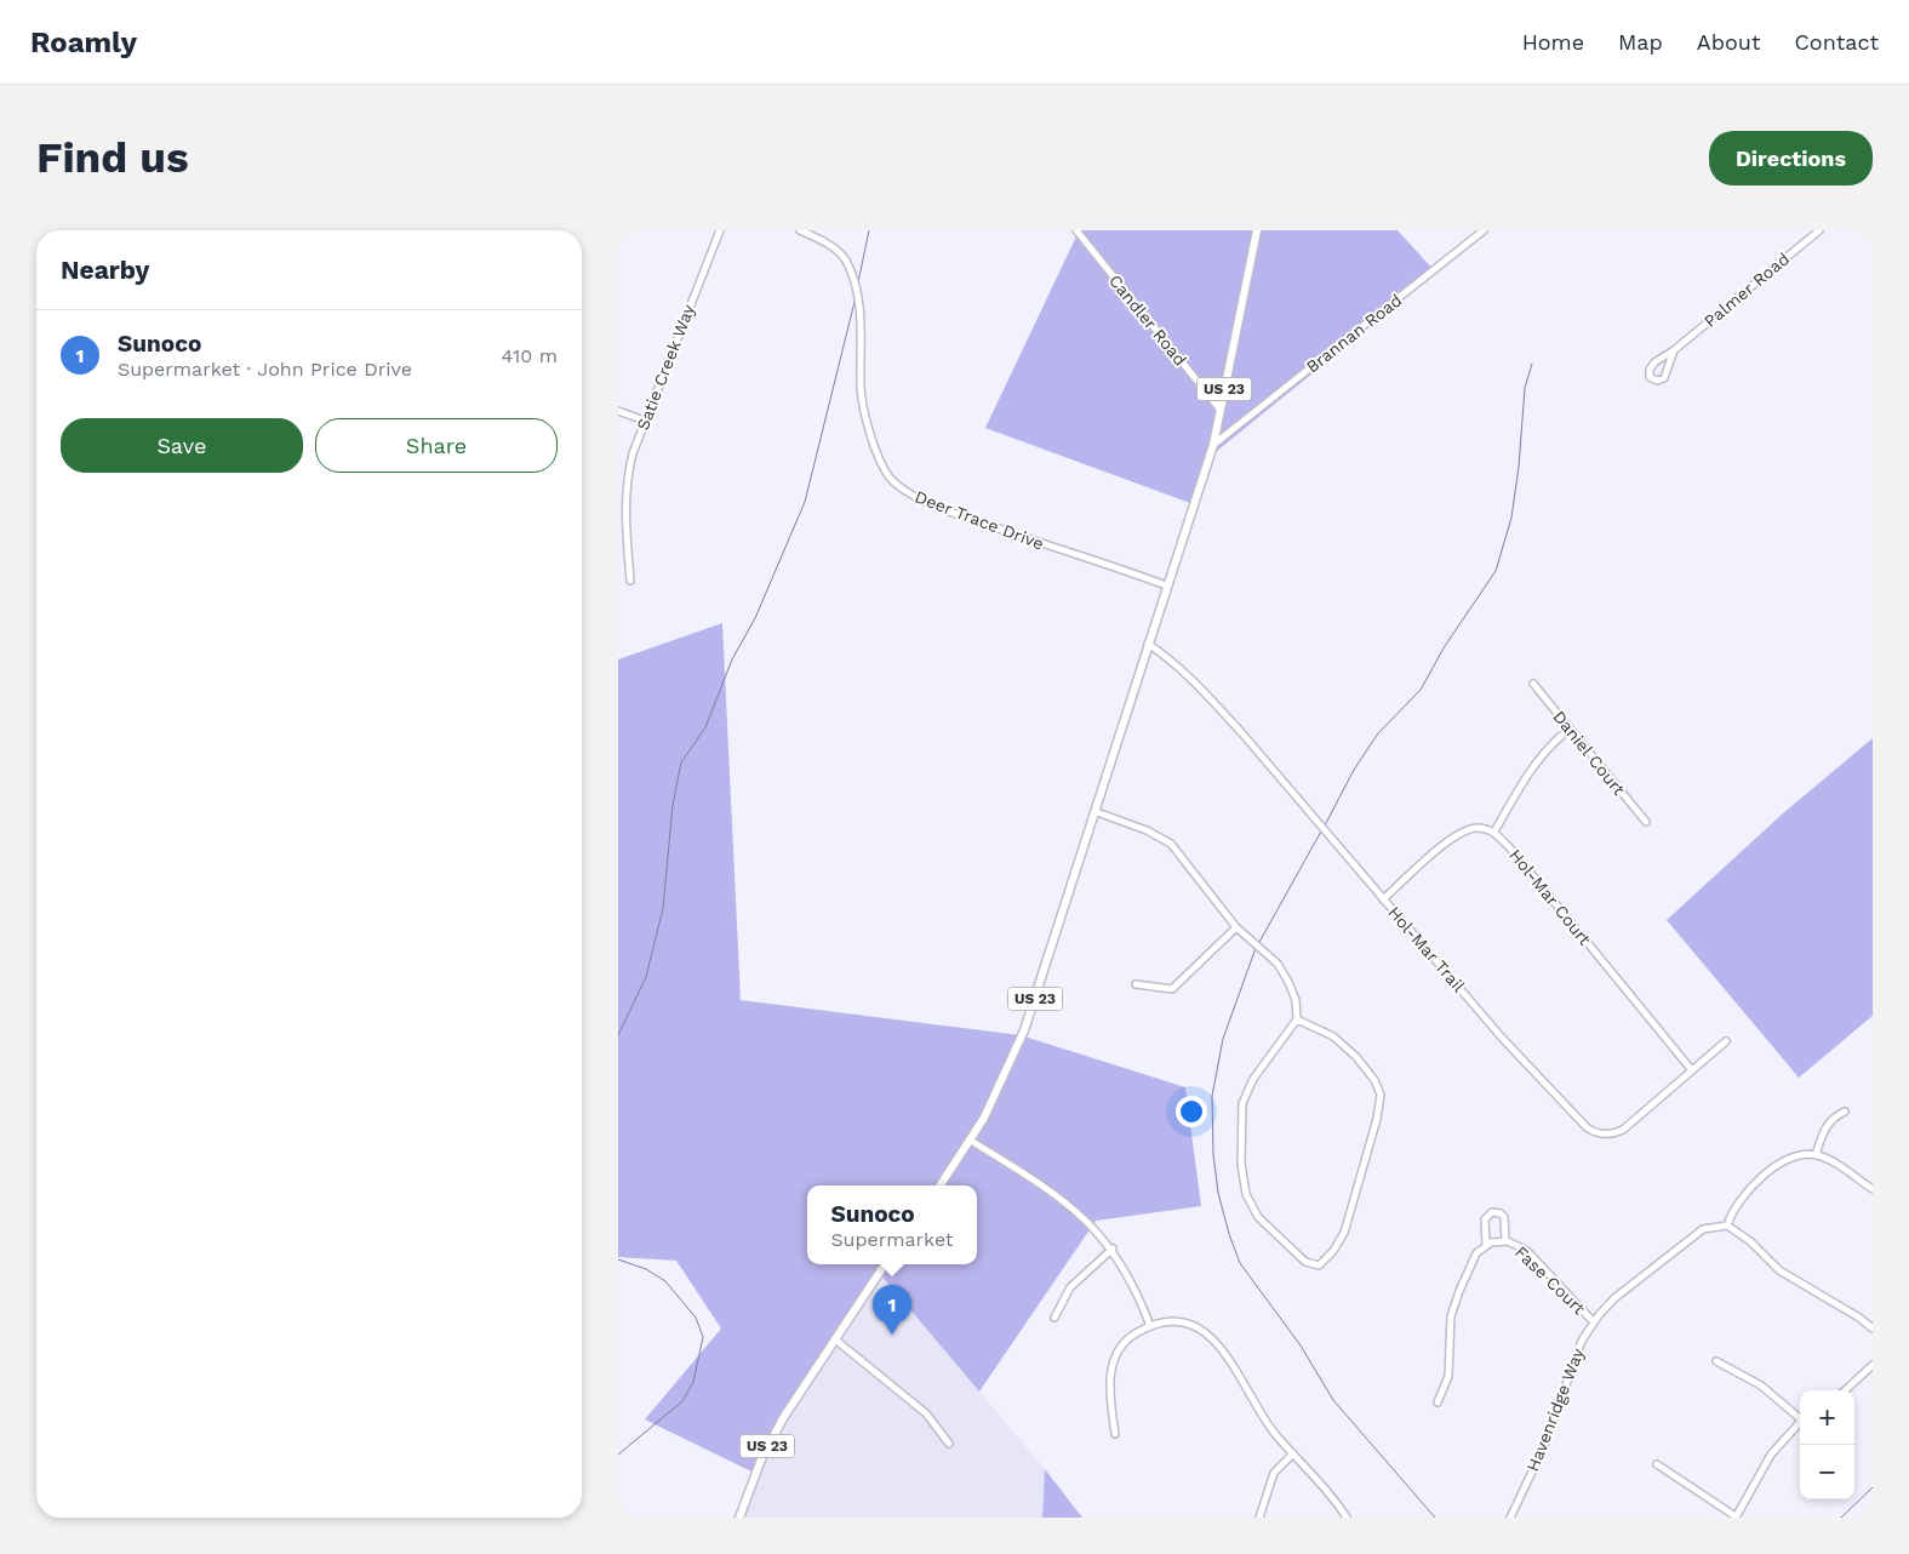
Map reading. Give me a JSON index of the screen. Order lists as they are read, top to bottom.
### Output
{
  "streets": {
    "main road": ["US 23"],
    "street": [
      "Palmer Road",
      "Candler Road",
      "Brannan Road",
      "Satie Creek Way",
      "Deer Trace Drive",
      "Daniel Court",
      "Hol-Mar Court",
      "Hol-Mar Trail",
      "Fase Court",
      "Havenridge Way"
    ]
  },
  "crossings": [
    ["Candler Road", "US 23"],
    ["Brannan Road", "US 23"],
    ["US 23", "Deer Trace Drive"],
    ["US 23", "Hol-Mar Trail"],
    ["Hol-Mar Court", "Hol-Mar Trail"],
    ["Fase Court", "Havenridge Way"]
  ],
  "page": {
    "header": "Roamly",
    "nav": [
      "Home",
      "Map",
      "About",
      "Contact"
    ],
    "buttons": [
      "Directions",
      ["Save", "Share"]
    ],
    "title": "Find us",
    "heading": "Nearby",
    "list": [
      {
        "mark": "1",
        "name": "Sunoco",
        "note": "Supermarket · John Price Drive",
        "value": "410 m"
      }
    ],
    "popup": ["Sunoco", "Supermarket"],
    "pins": "1",
    "map_buttons": ["+", "−"]
  }
}
